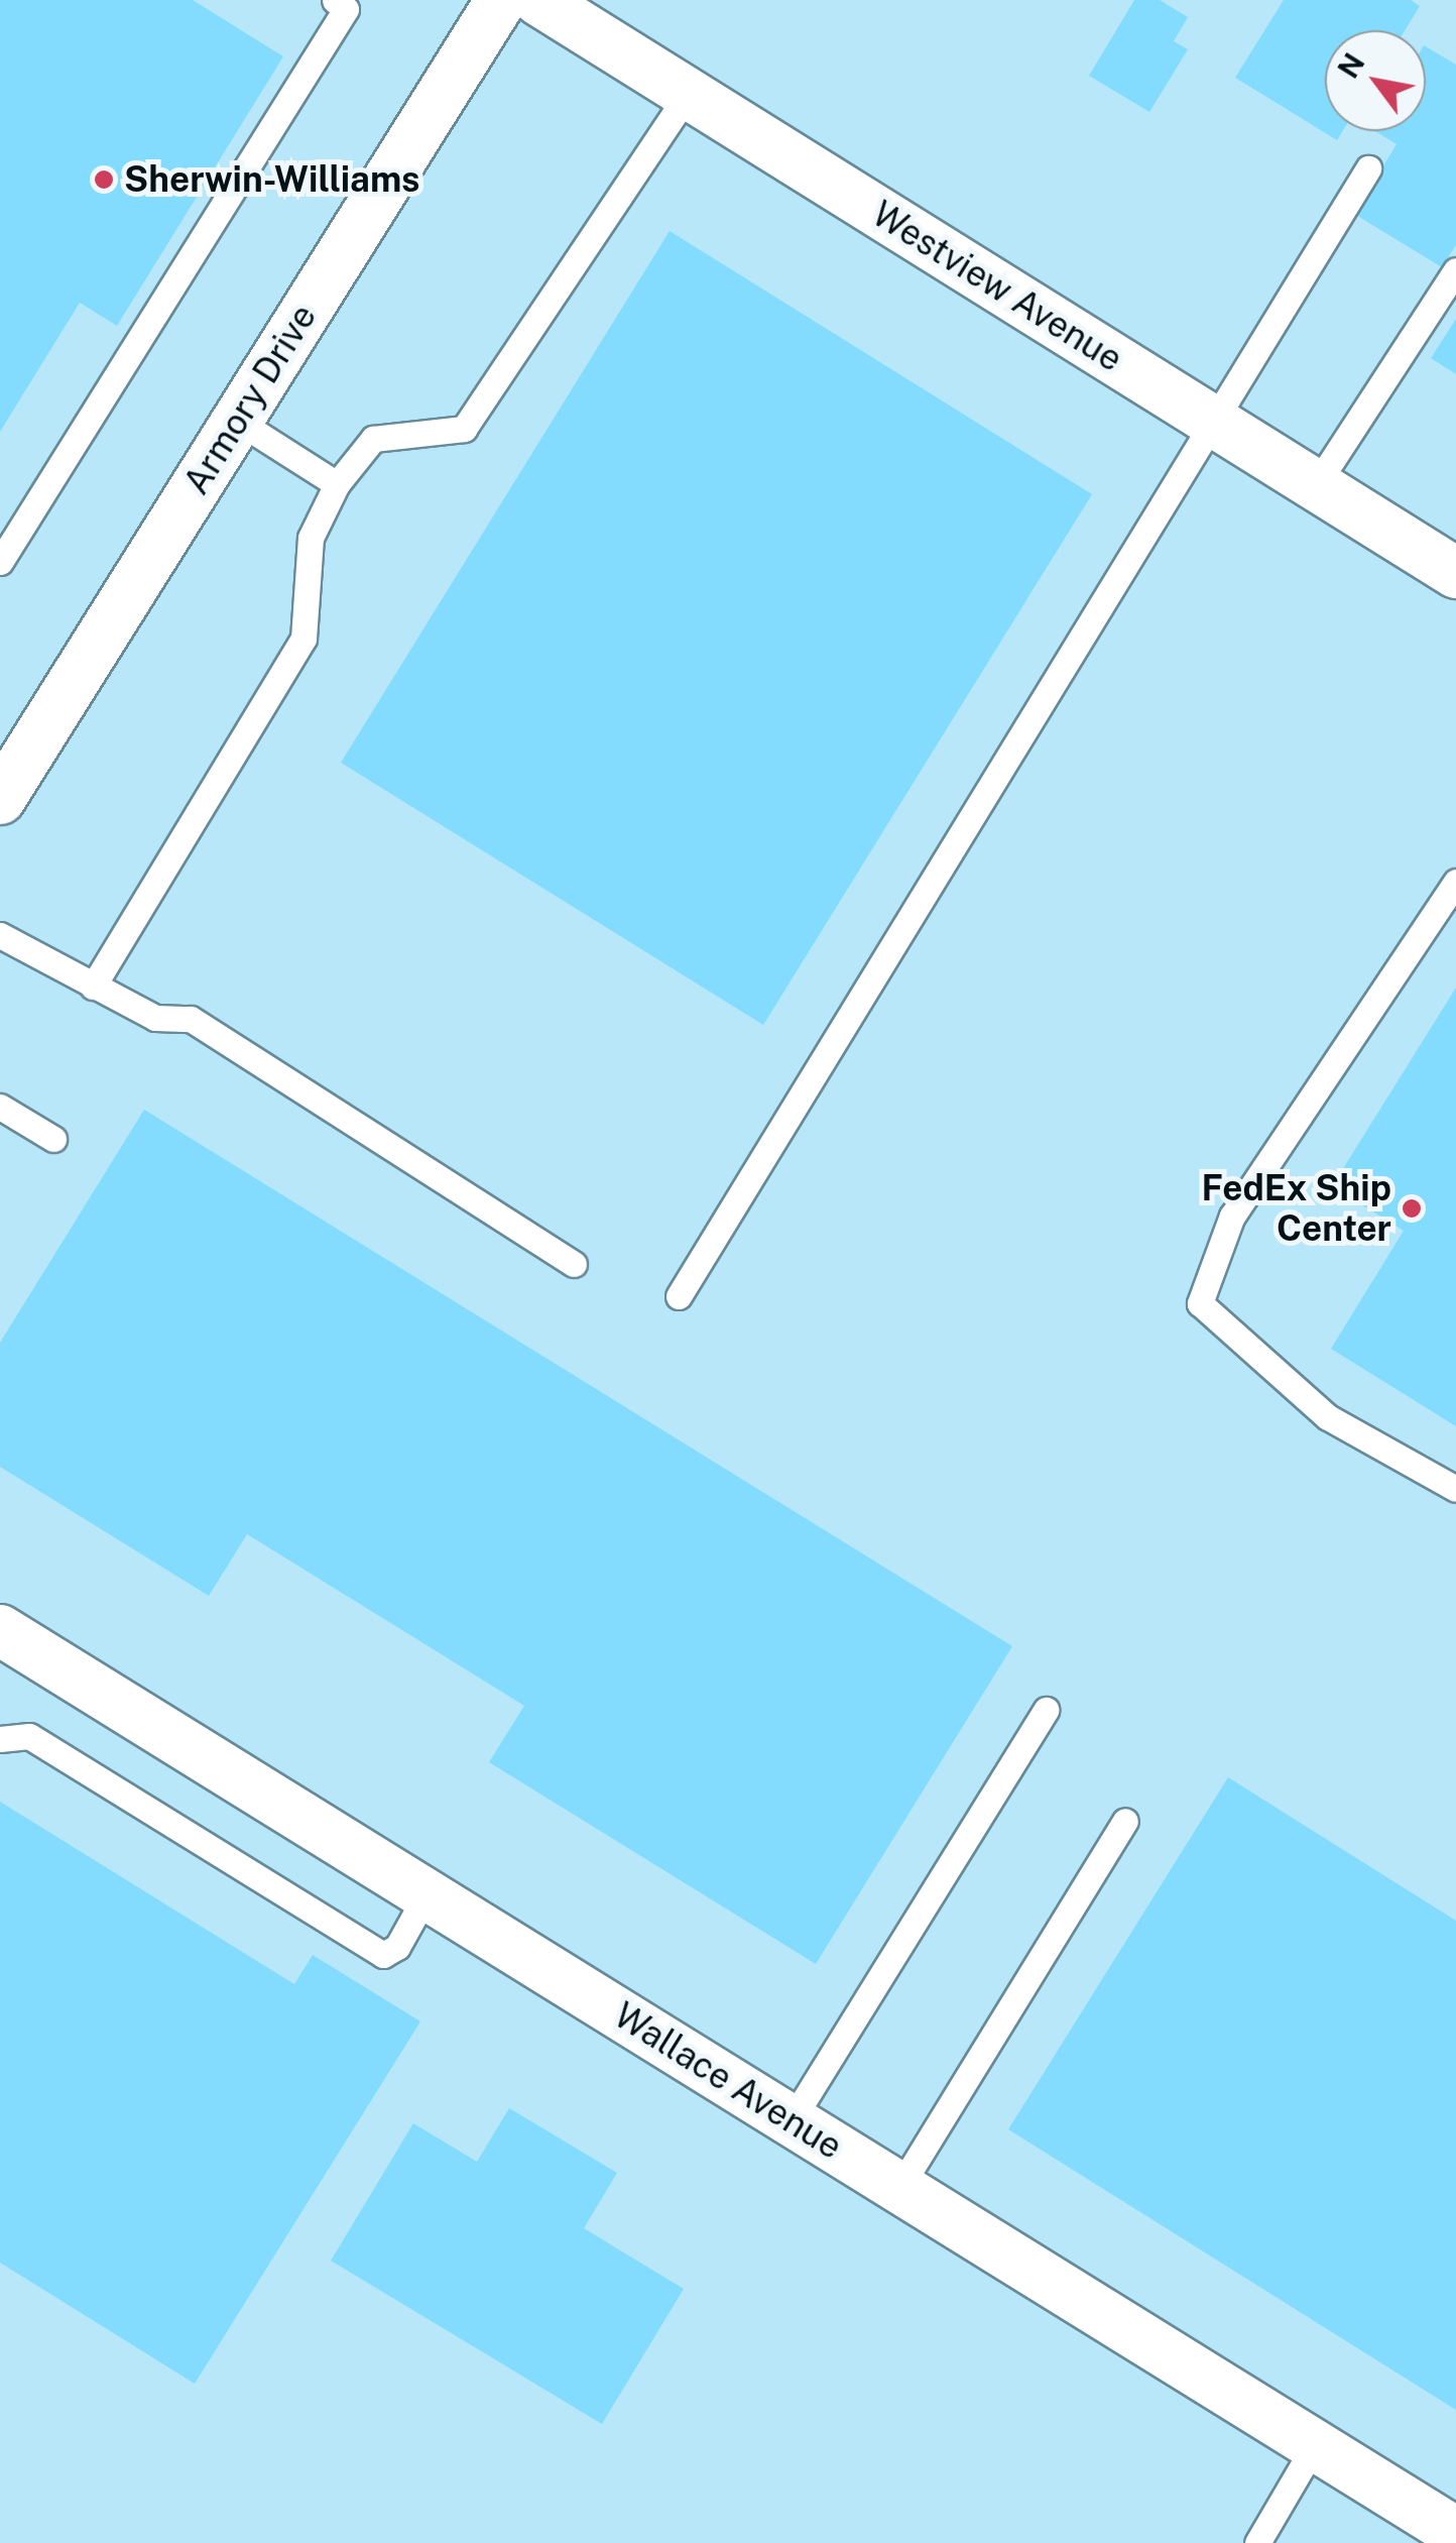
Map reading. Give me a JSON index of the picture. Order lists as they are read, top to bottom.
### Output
{
  "streets": {
    "street": ["Westview Avenue", "Armory Drive", "Wallace Avenue"]
  },
  "places": ["Sherwin-Williams", "FedEx Ship Center"],
  "north": "top left"
}
